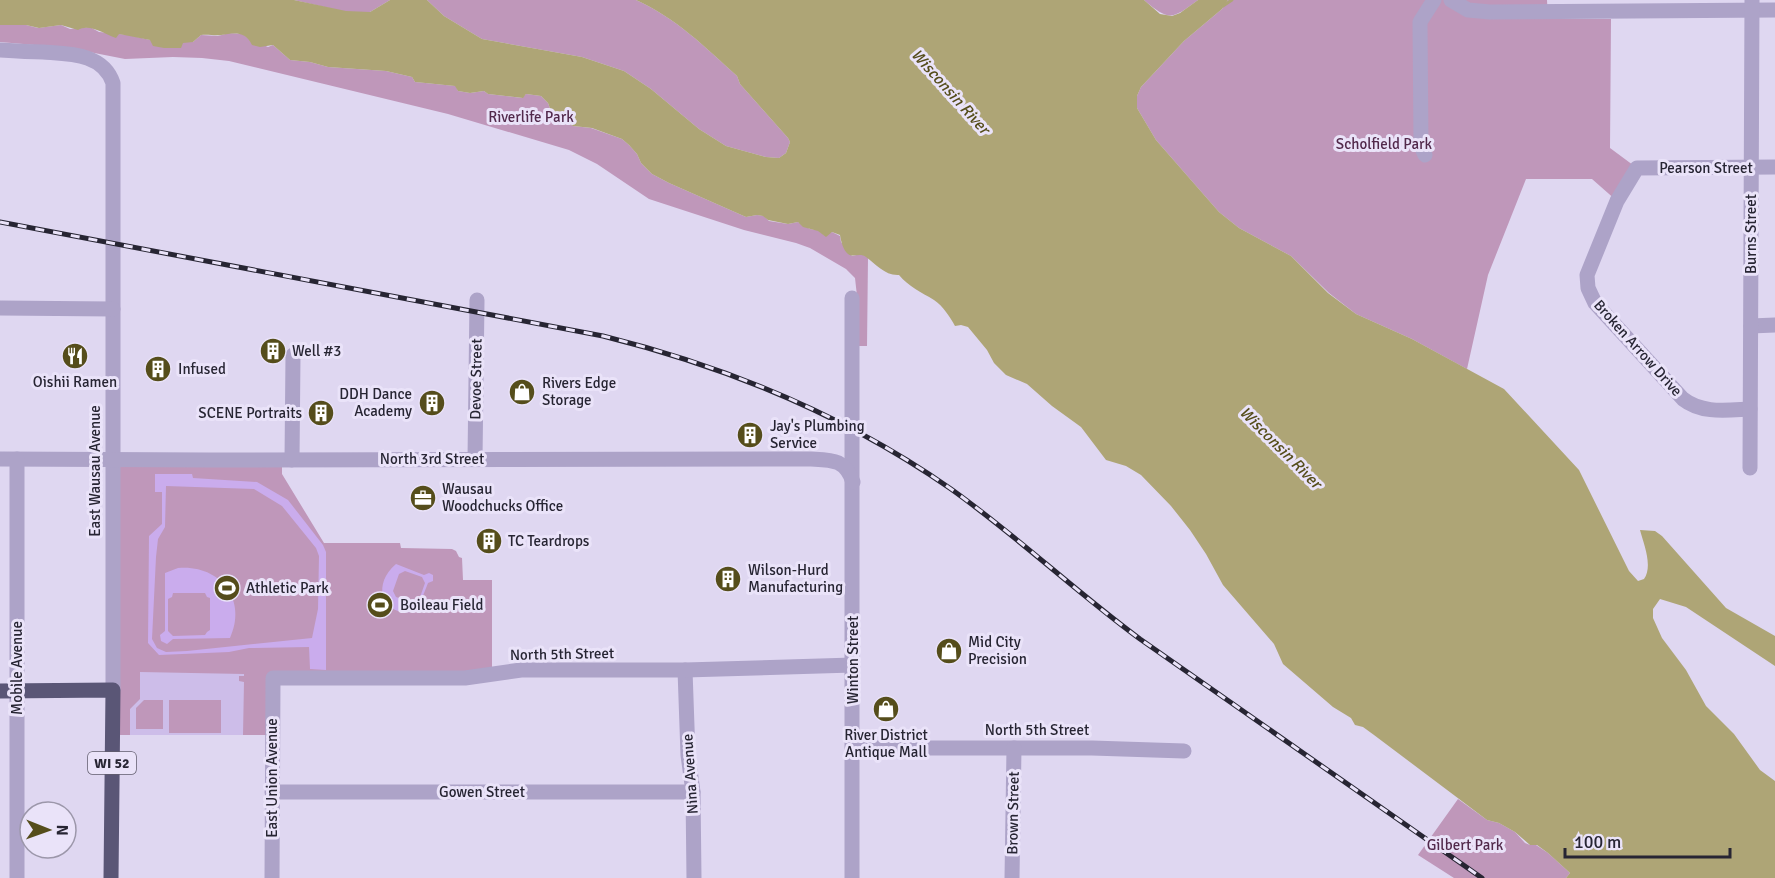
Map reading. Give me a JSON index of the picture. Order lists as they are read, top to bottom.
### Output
{
  "streets": {
    "main road": ["East Wausau Avenue", "WI 52"],
    "street": [
      "Pearson Street",
      "Burns Street",
      "Broken Arrow Drive",
      "Devoe Street",
      "North 3rd Street",
      "North 5th Street",
      "Winton Street",
      "Mobile Avenue",
      "Nina Avenue",
      "East Union Avenue",
      "Gowen Street",
      "Brown Street"
    ]
  },
  "crossings": [
    ["Pearson Street", "Burns Street"],
    ["Pearson Street", "Broken Arrow Drive"],
    ["Burns Street", "Broken Arrow Drive"],
    ["Devoe Street", "North 3rd Street"],
    ["North 3rd Street", "East Wausau Avenue"],
    ["North 3rd Street", "Winton Street"],
    ["North 3rd Street", "Mobile Avenue"],
    ["North 5th Street", "Winton Street"],
    ["North 5th Street", "Nina Avenue"],
    ["North 5th Street", "East Union Avenue"],
    ["North 5th Street", "Brown Street"],
    ["Nina Avenue", "Gowen Street"],
    ["East Union Avenue", "Gowen Street"]
  ],
  "water": ["Wisconsin River"],
  "parks": ["Riverlife Park", "Scholfield Park", "Gilbert Park"],
  "places": {
    "building": [
      "Well #3",
      "Infused",
      "DDH Dance Academy",
      "SCENE Portraits",
      "Jay's Plumbing Service",
      "TC Teardrops",
      "Wilson-Hurd Manufacturing"
    ],
    "restaurant": ["Oishii Ramen"],
    "shop": ["Rivers Edge Storage", "Mid City Precision", "River District Antique Mall"],
    "office": ["Wausau Woodchucks Office"],
    "sports": ["Athletic Park", "Boileau Field"]
  },
  "scale_bar": "100 m",
  "north": "right"
}
